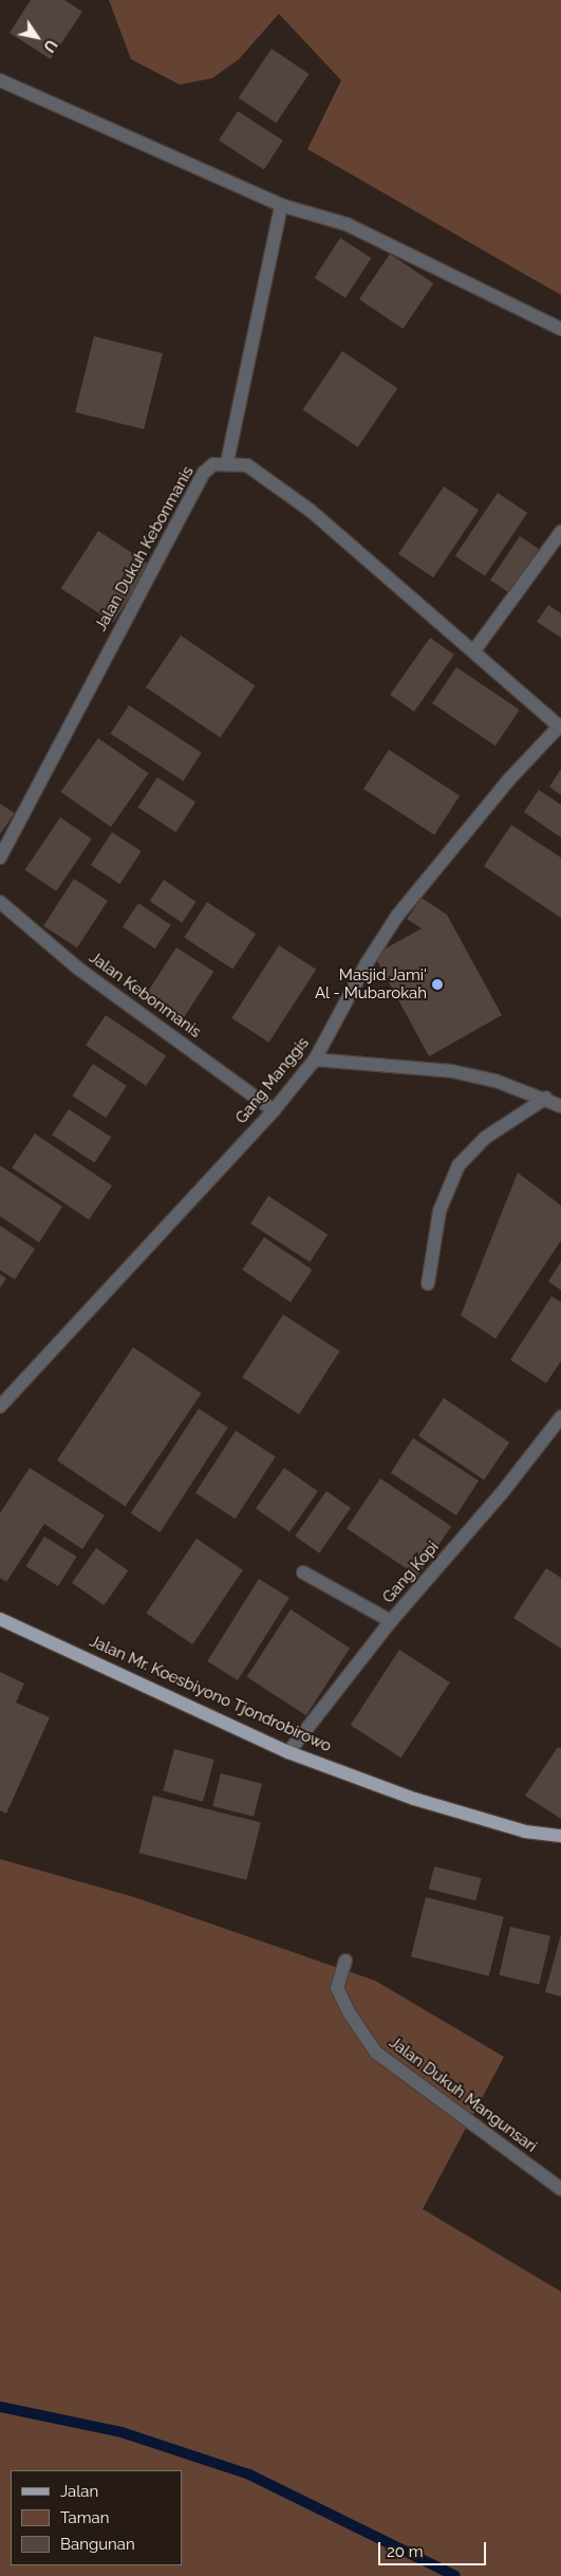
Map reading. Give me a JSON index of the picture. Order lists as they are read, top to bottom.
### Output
{
  "streets": {
    "main road": ["Jalan Mr. Koesbiyono Tjondrobirowo"],
    "street": [
      "Jalan Dukuh Kebonmanis",
      "Jalan Kebonmanis",
      "Gang Manggis",
      "Gang Kopi",
      "Jalan Dukuh Mangunsari"
    ]
  },
  "crossings": [
    ["Jalan Kebonmanis", "Gang Manggis"],
    ["Gang Kopi", "Jalan Mr. Koesbiyono Tjondrobirowo"]
  ],
  "places": ["Masjid Jami' Al - Mubarokah"],
  "legend": ["Jalan", "Taman", "Bangunan"],
  "scale_bar": "20 m",
  "north": "bottom right"
}
